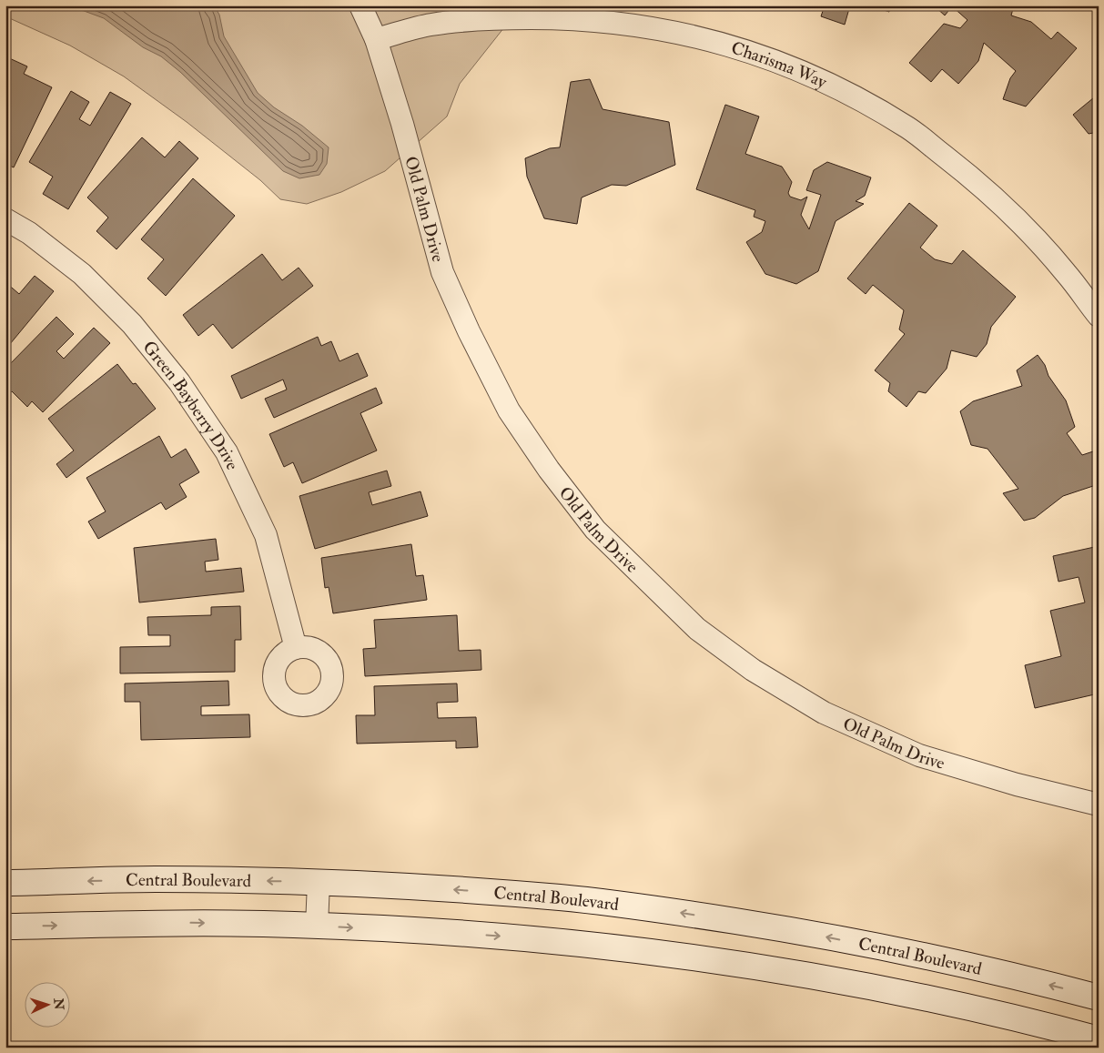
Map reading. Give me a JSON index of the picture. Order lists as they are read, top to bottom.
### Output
{
  "streets": {
    "street": [
      "Charisma Way",
      "Old Palm Drive",
      "Green Bayberry Drive",
      "Central Boulevard"
    ]
  },
  "crossings": [
    ["Charisma Way", "Old Palm Drive"]
  ],
  "north": "right"
}
